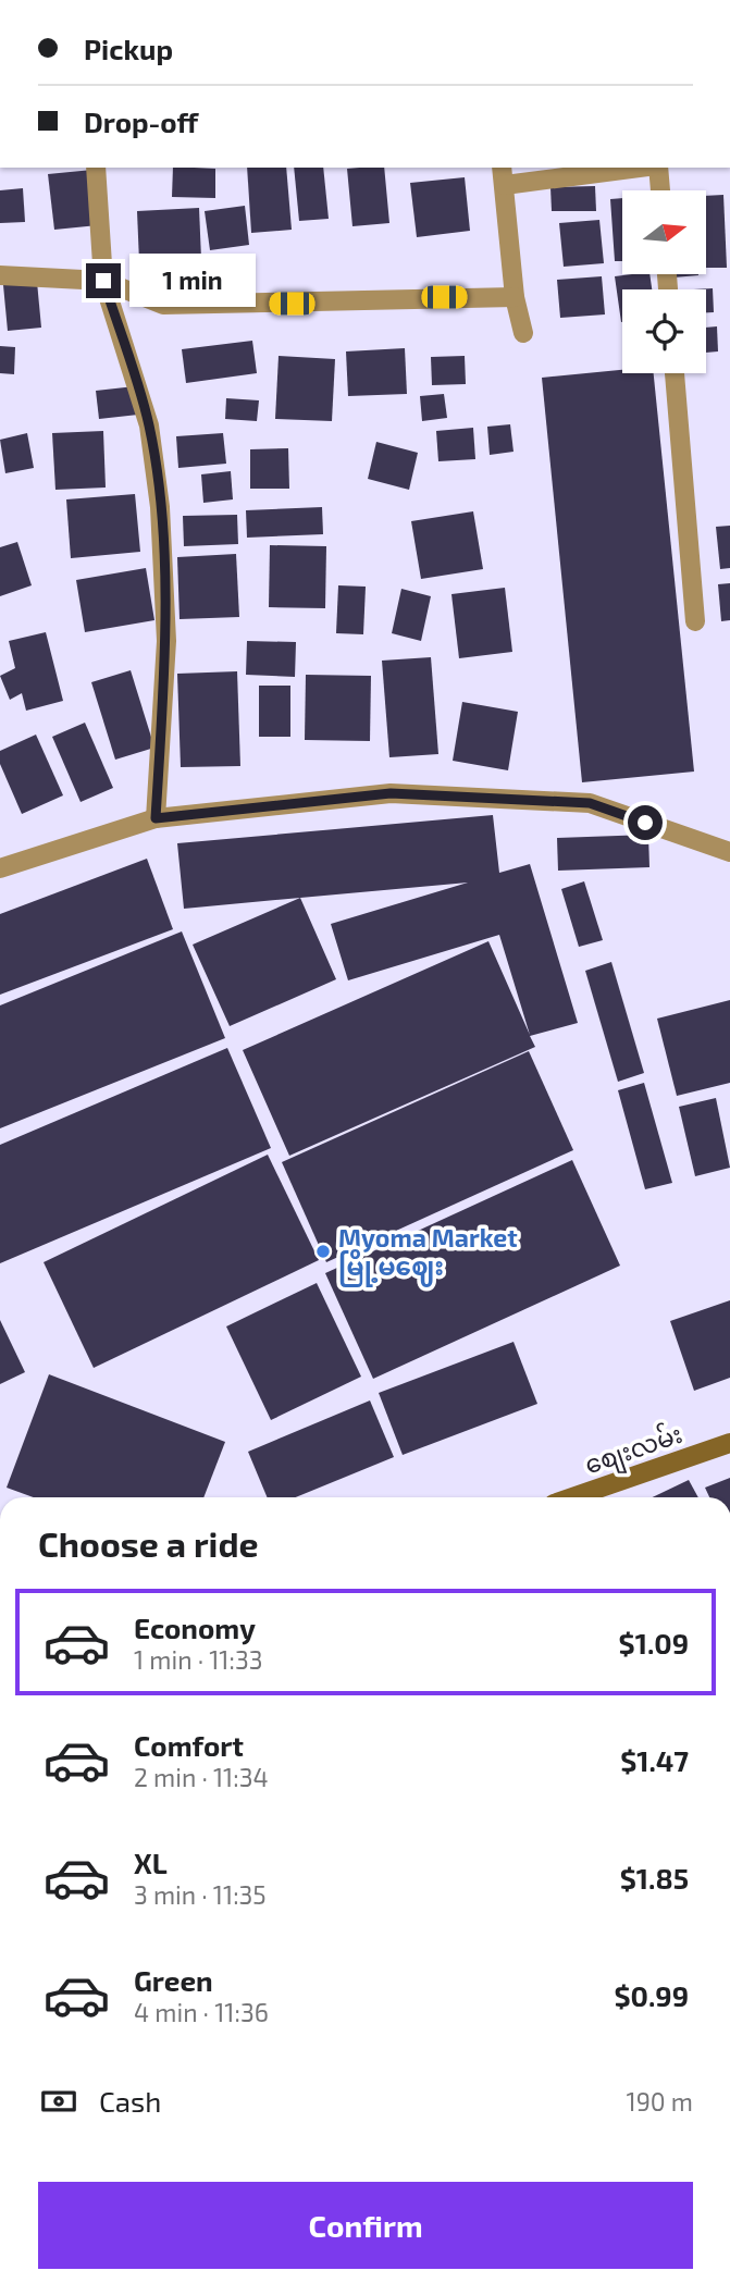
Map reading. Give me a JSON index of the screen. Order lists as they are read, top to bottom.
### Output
{
  "streets": {
    "main road": ["စျေးလမ်း"]
  },
  "places": ["Myoma Market မြို့မဈေး"],
  "north": "right",
  "page": {
    "banner": ["Pickup", "Drop-off"],
    "bubble": "1 min",
    "heading": "Choose a ride",
    "list": [
      {
        "name": "Economy",
        "note": "1 min · 11:33",
        "value": "$1.09"
      },
      {
        "name": "Comfort",
        "note": "2 min · 11:34",
        "value": "$1.47"
      },
      {
        "name": "XL",
        "note": "3 min · 11:35",
        "value": "$1.85"
      },
      {
        "name": "Green",
        "note": "4 min · 11:36",
        "value": "$0.99"
      }
    ],
    "pay": ["Cash", "190 m"],
    "buttons": "Confirm"
  }
}
